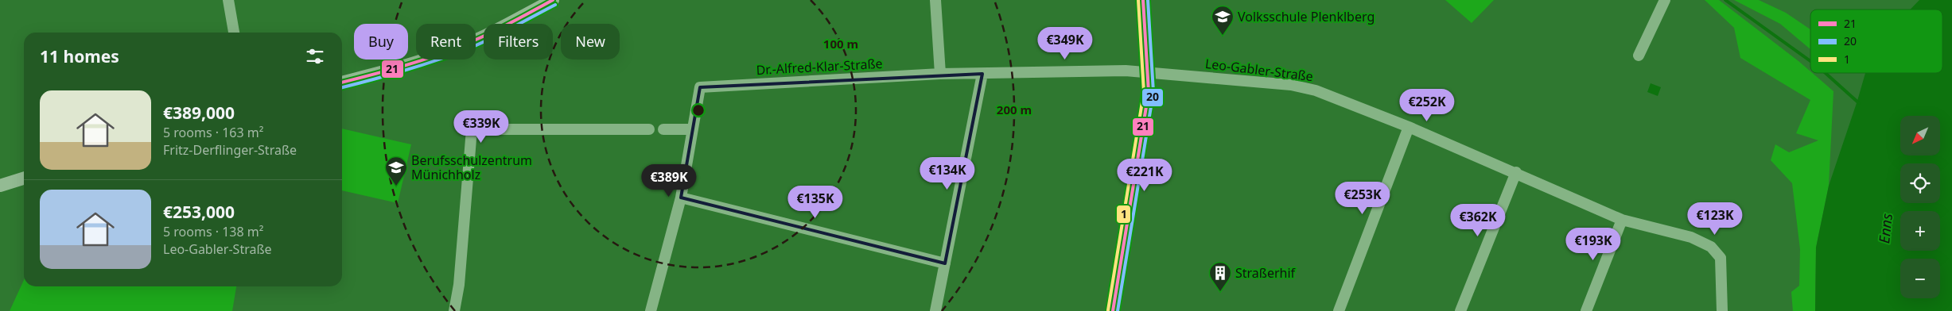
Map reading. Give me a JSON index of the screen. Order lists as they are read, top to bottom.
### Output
{
  "streets": {
    "street": ["Dr.-Alfred-Klar-Straße", "Leo-Gabler-Straße"]
  },
  "crossings": [
    ["Dr.-Alfred-Klar-Straße", "Leo-Gabler-Straße"]
  ],
  "water": ["Enns"],
  "places": {
    "school or university": ["Volksschule Plenklberg", "Berufsschulzentrum Münichholz"],
    "building": ["Straßerhif"]
  },
  "lines": ["transit line 21", "transit line 20", "transit line 1"],
  "legend": ["21", "20", "1"],
  "north": "bottom left",
  "page": {
    "chip": [
      "Buy",
      "Rent",
      "Filters",
      "New"
    ],
    "price": [
      "€349K",
      "€252K",
      "€339K",
      "€134K",
      "€221K",
      "€389K",
      "€253K",
      "€135K",
      "€123K",
      "€362K",
      "€193K"
    ],
    "heading": "11 homes",
    "list": [
      {
        "name": "€389,000",
        "note": "5 rooms · 163 m² · Fritz-Derflinger-Straße"
      },
      {
        "name": "€253,000",
        "note": "5 rooms · 138 m² · Leo-Gabler-Straße"
      }
    ],
    "map_buttons": ["+", "−"]
  },
  "rings": ["100 m", "200 m"]
}
